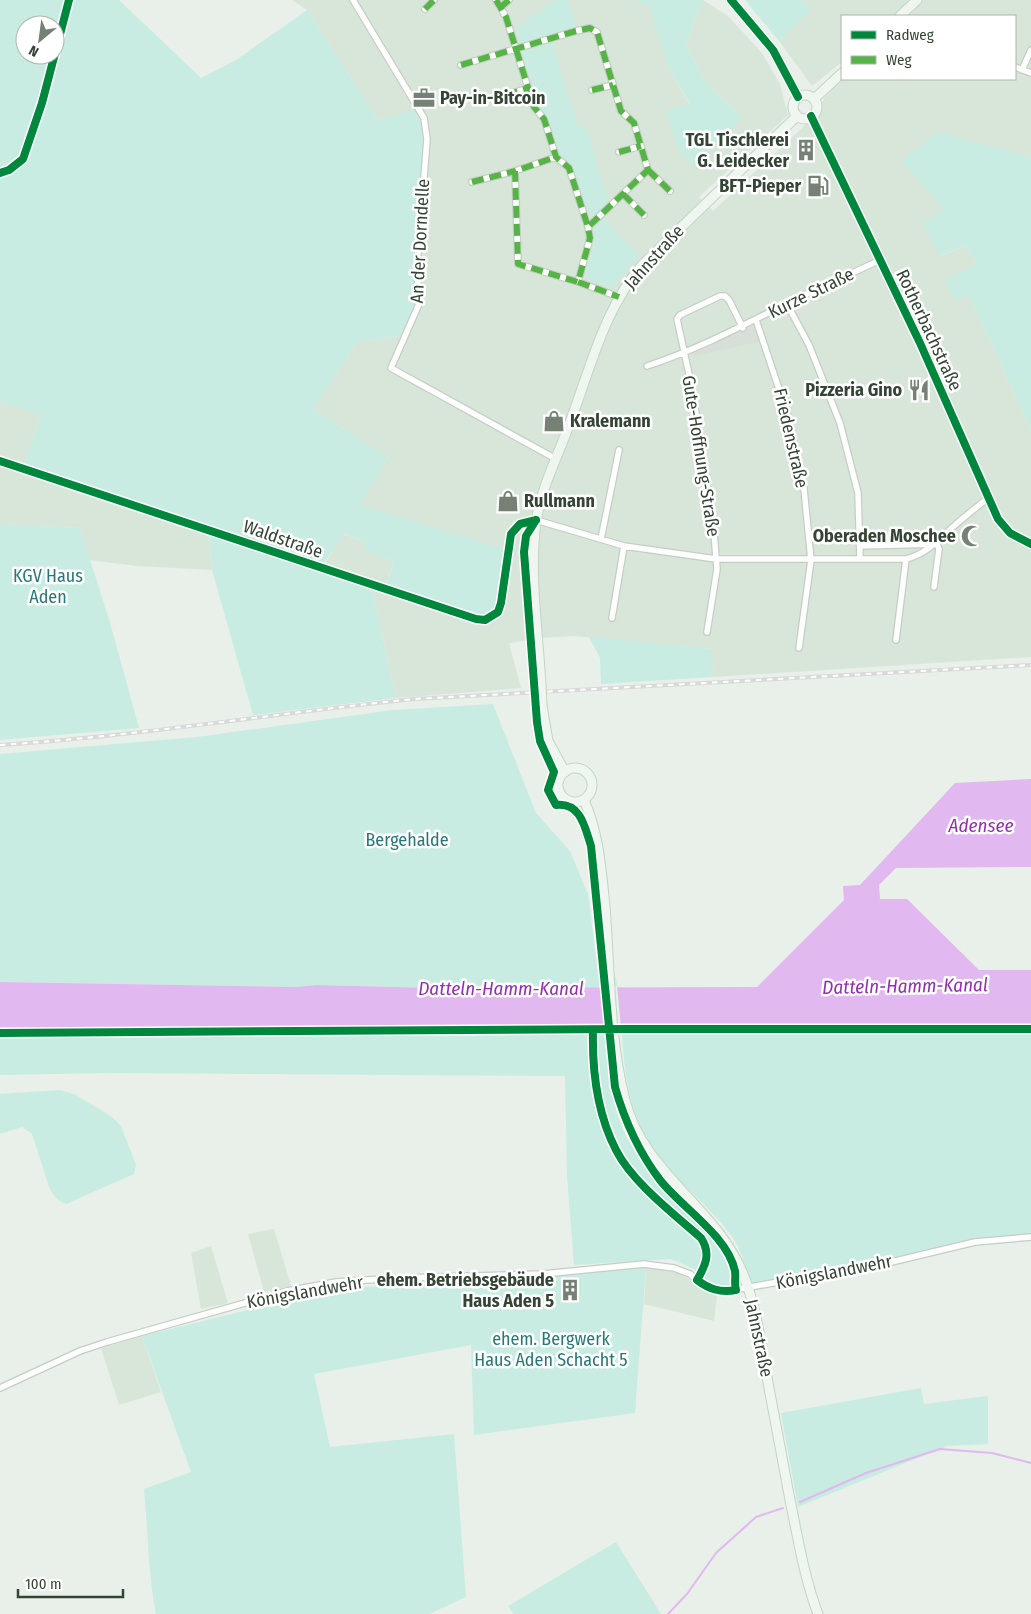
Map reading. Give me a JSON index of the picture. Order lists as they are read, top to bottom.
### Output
{
  "streets": {
    "main road": ["Jahnstraße", "Rotherbachstraße"],
    "street": [
      "An der Dorndelle",
      "Kurze Straße",
      "Friedenstraße",
      "Gute-Hoffnung-Straße",
      "Waldstraße",
      "Königslandwehr"
    ]
  },
  "crossings": [
    ["An der Dorndelle", "Jahnstraße"],
    ["Jahnstraße", "Rotherbachstraße"],
    ["Jahnstraße", "Waldstraße"],
    ["Jahnstraße", "Königslandwehr"],
    ["Kurze Straße", "Rotherbachstraße"],
    ["Kurze Straße", "Friedenstraße"],
    ["Kurze Straße", "Gute-Hoffnung-Straße"]
  ],
  "water": ["Adensee", "Datteln-Hamm-Kanal"],
  "parks": ["KGV Haus Aden", "Bergehalde", "ehem. Bergwerk Haus Aden Schacht 5"],
  "places": {
    "office": ["Pay-in-Bitcoin"],
    "building": ["TGL Tischlerei G. Leidecker", "ehem. Betriebsgebäude Haus Aden 5"],
    "fuel station": ["BFT-Pieper"],
    "restaurant": ["Pizzeria Gino"],
    "shop": ["Kralemann", "Rullmann"],
    "mosque": ["Oberaden Moschee"]
  },
  "legend": ["Radweg", "Weg"],
  "scale_bar": "100 m",
  "north": "bottom left"
}
